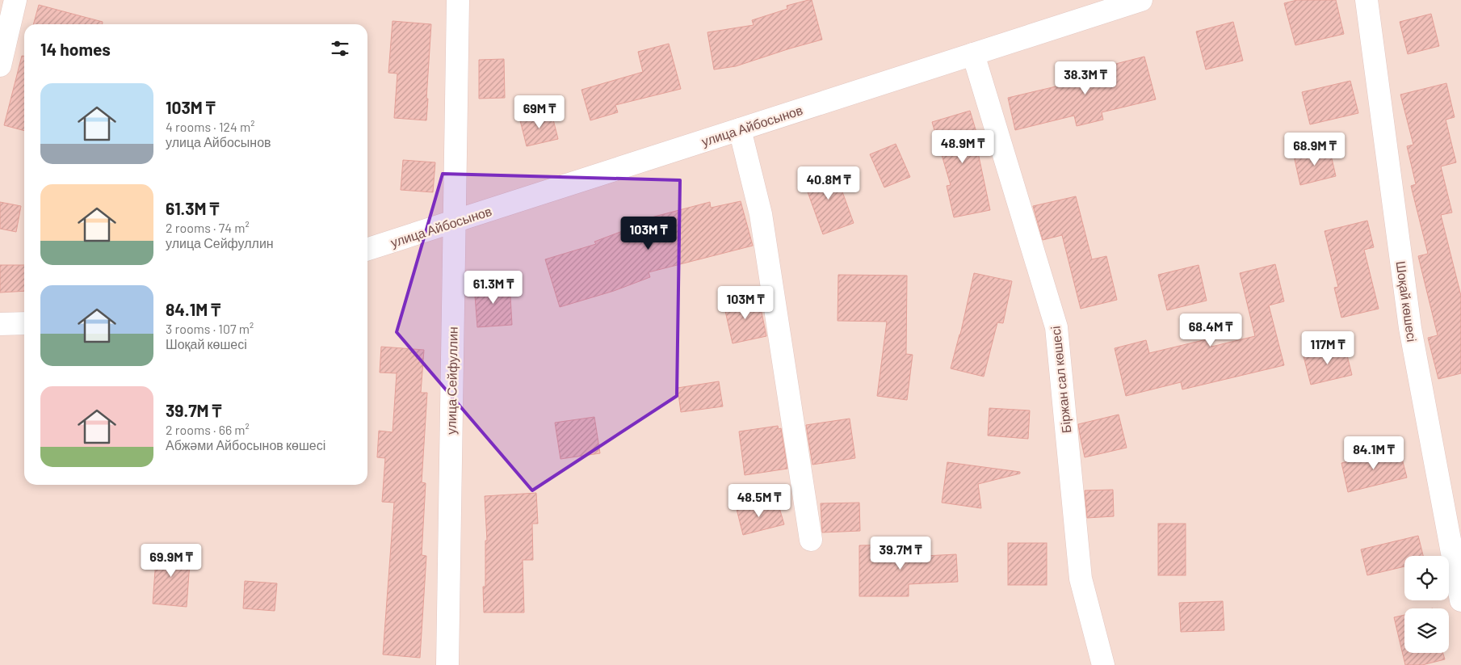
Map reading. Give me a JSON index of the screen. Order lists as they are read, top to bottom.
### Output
{
  "streets": {
    "street": [
      "улица Айбосынов",
      "Шоқай көшесі",
      "Біржан сал көшесі",
      "улица Сейфуллин"
    ]
  },
  "crossings": [
    ["улица Айбосынов", "Біржан сал көшесі"],
    ["улица Айбосынов", "улица Сейфуллин"]
  ],
  "page": {
    "heading": "14 homes",
    "price": [
      "38.3M ₸",
      "69M ₸",
      "48.9M ₸",
      "68.9M ₸",
      "40.8M ₸",
      "103M ₸",
      "61.3M ₸",
      "103M ₸",
      "68.4M ₸",
      "117M ₸",
      "84.1M ₸",
      "48.5M ₸",
      "39.7M ₸",
      "69.9M ₸"
    ],
    "list": [
      {
        "name": "103M ₸",
        "note": "4 rooms · 124 m² · улица Айбосынов"
      },
      {
        "name": "61.3M ₸",
        "note": "2 rooms · 74 m² · улица Сейфуллин"
      },
      {
        "name": "84.1M ₸",
        "note": "3 rooms · 107 m² · Шоқай көшесі"
      },
      {
        "name": "39.7M ₸",
        "note": "2 rooms · 66 m² · Абжәми Айбосынов көшесі"
      }
    ]
  }
}
